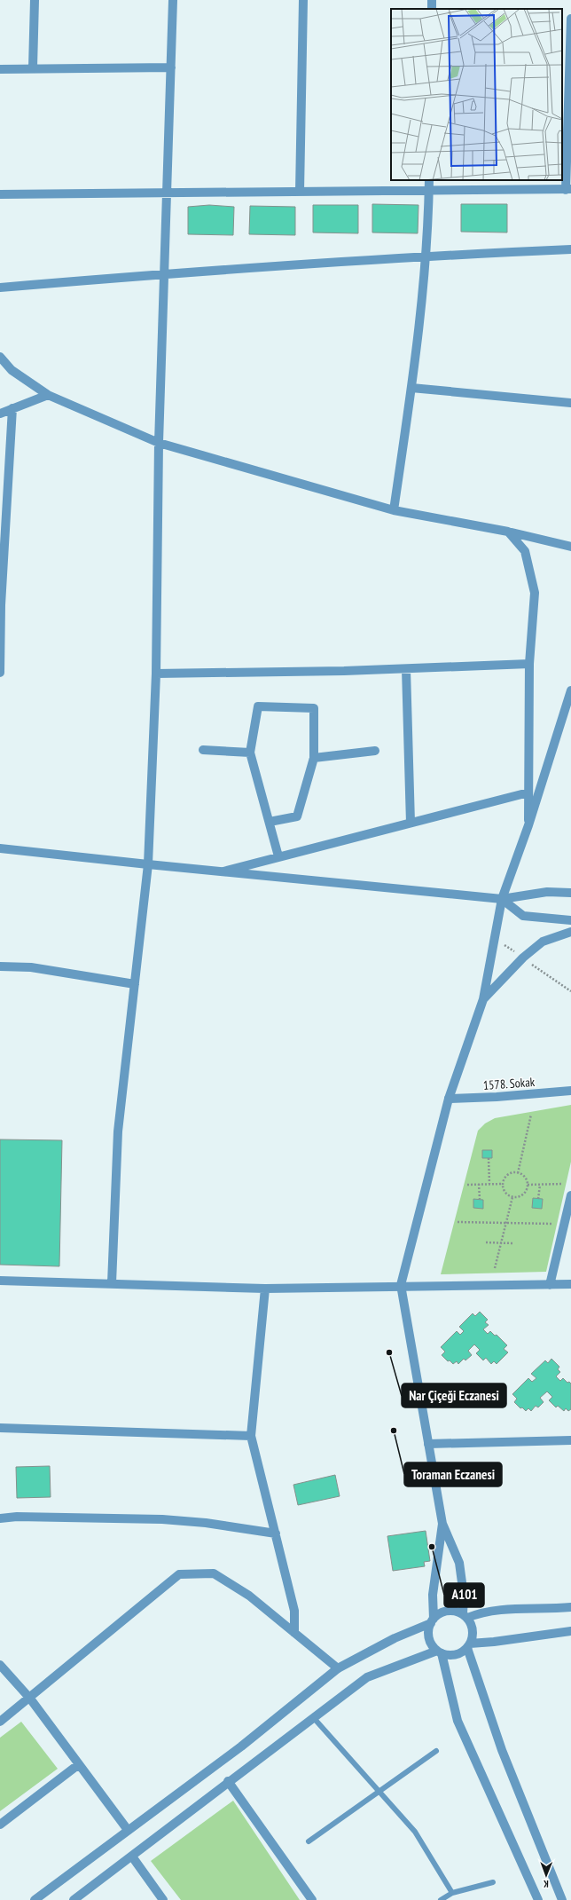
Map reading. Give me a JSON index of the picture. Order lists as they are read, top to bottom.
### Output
{
  "streets": {
    "street": ["1578. Sokak"]
  },
  "places": ["Nar Çiçeği Eczanesi", "Toraman Eczanesi", "A101"],
  "north": "bottom"
}
